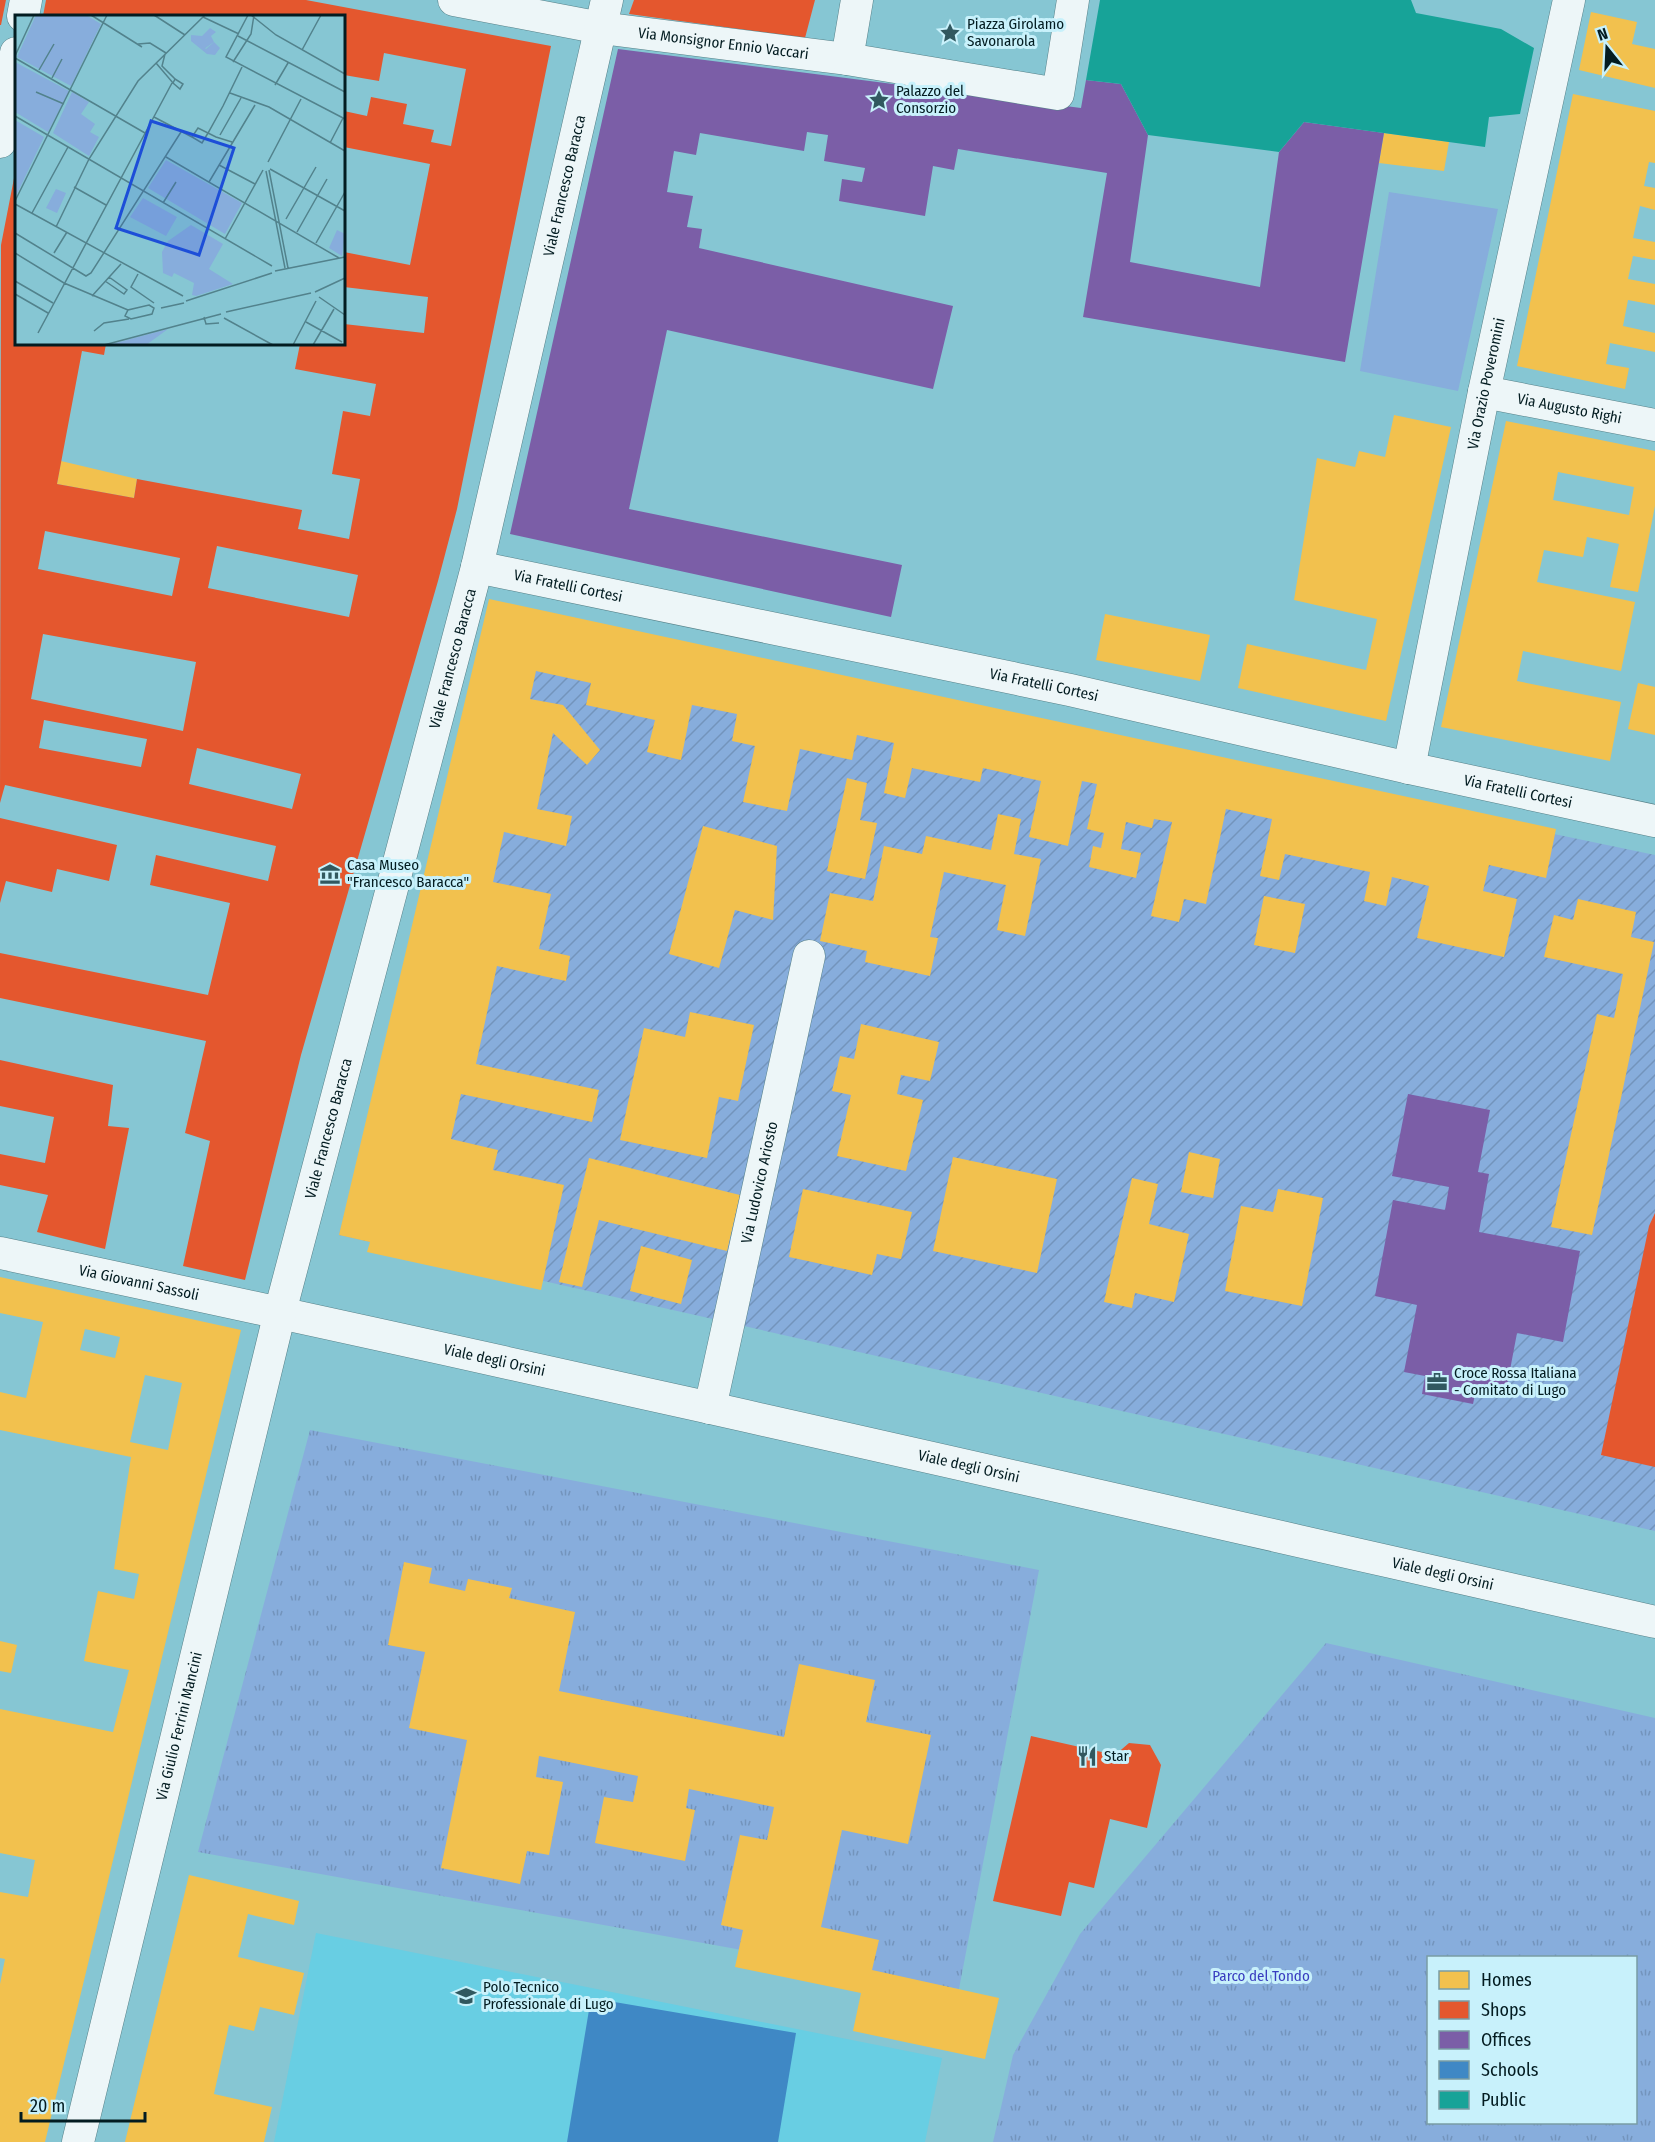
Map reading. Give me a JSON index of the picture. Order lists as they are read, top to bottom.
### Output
{
  "streets": {
    "street": [
      "Via Monsignor Ennio Vaccari",
      "Viale Francesco Baracca",
      "Via Orazio Poveromini",
      "Via Augusto Righi",
      "Via Fratelli Cortesi",
      "Via Ludovico Ariosto",
      "Via Giovanni Sassoli",
      "Viale degli Orsini",
      "Via Giulio Ferrini Mancini"
    ]
  },
  "crossings": [
    ["Via Monsignor Ennio Vaccari", "Viale Francesco Baracca"],
    ["Viale Francesco Baracca", "Via Fratelli Cortesi"],
    ["Viale Francesco Baracca", "Via Giovanni Sassoli"],
    ["Viale Francesco Baracca", "Viale degli Orsini"],
    ["Viale Francesco Baracca", "Via Giulio Ferrini Mancini"],
    ["Via Orazio Poveromini", "Via Augusto Righi"],
    ["Via Orazio Poveromini", "Via Fratelli Cortesi"],
    ["Via Ludovico Ariosto", "Viale degli Orsini"],
    ["Via Giovanni Sassoli", "Viale degli Orsini"],
    ["Via Giovanni Sassoli", "Via Giulio Ferrini Mancini"],
    ["Viale degli Orsini", "Via Giulio Ferrini Mancini"]
  ],
  "parks": ["Parco del Tondo"],
  "places": {
    "place": ["Piazza Girolamo Savonarola", "Palazzo del Consorzio"],
    "museum": ["Casa Museo \"Francesco Baracca\""],
    "office": ["Croce Rossa Italiana - Comitato di Lugo"],
    "restaurant": ["Star"],
    "school or university": ["Polo Tecnico Professionale di Lugo"]
  },
  "legend": [
    "Homes",
    "Shops",
    "Offices",
    "Schools",
    "Public"
  ],
  "scale_bar": "20 m",
  "north": "top"
}
